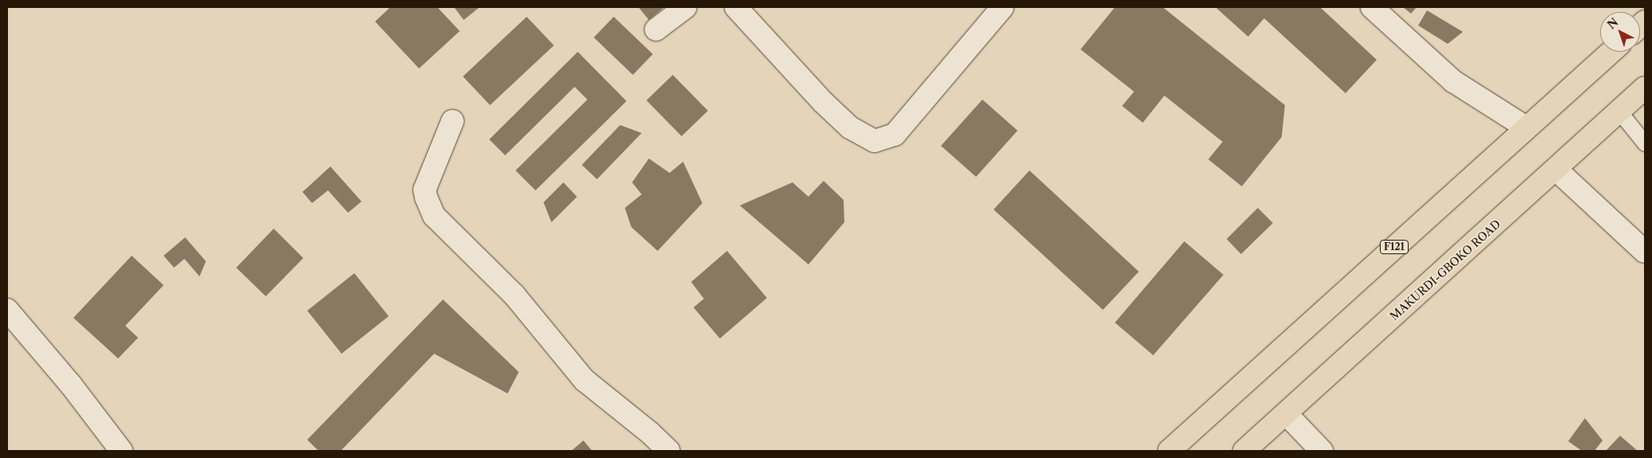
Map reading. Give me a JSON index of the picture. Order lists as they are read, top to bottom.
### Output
{
  "streets": {
    "main road": ["F121", "MAKURDI-GBOKO ROAD"]
  },
  "north": "top left"
}
